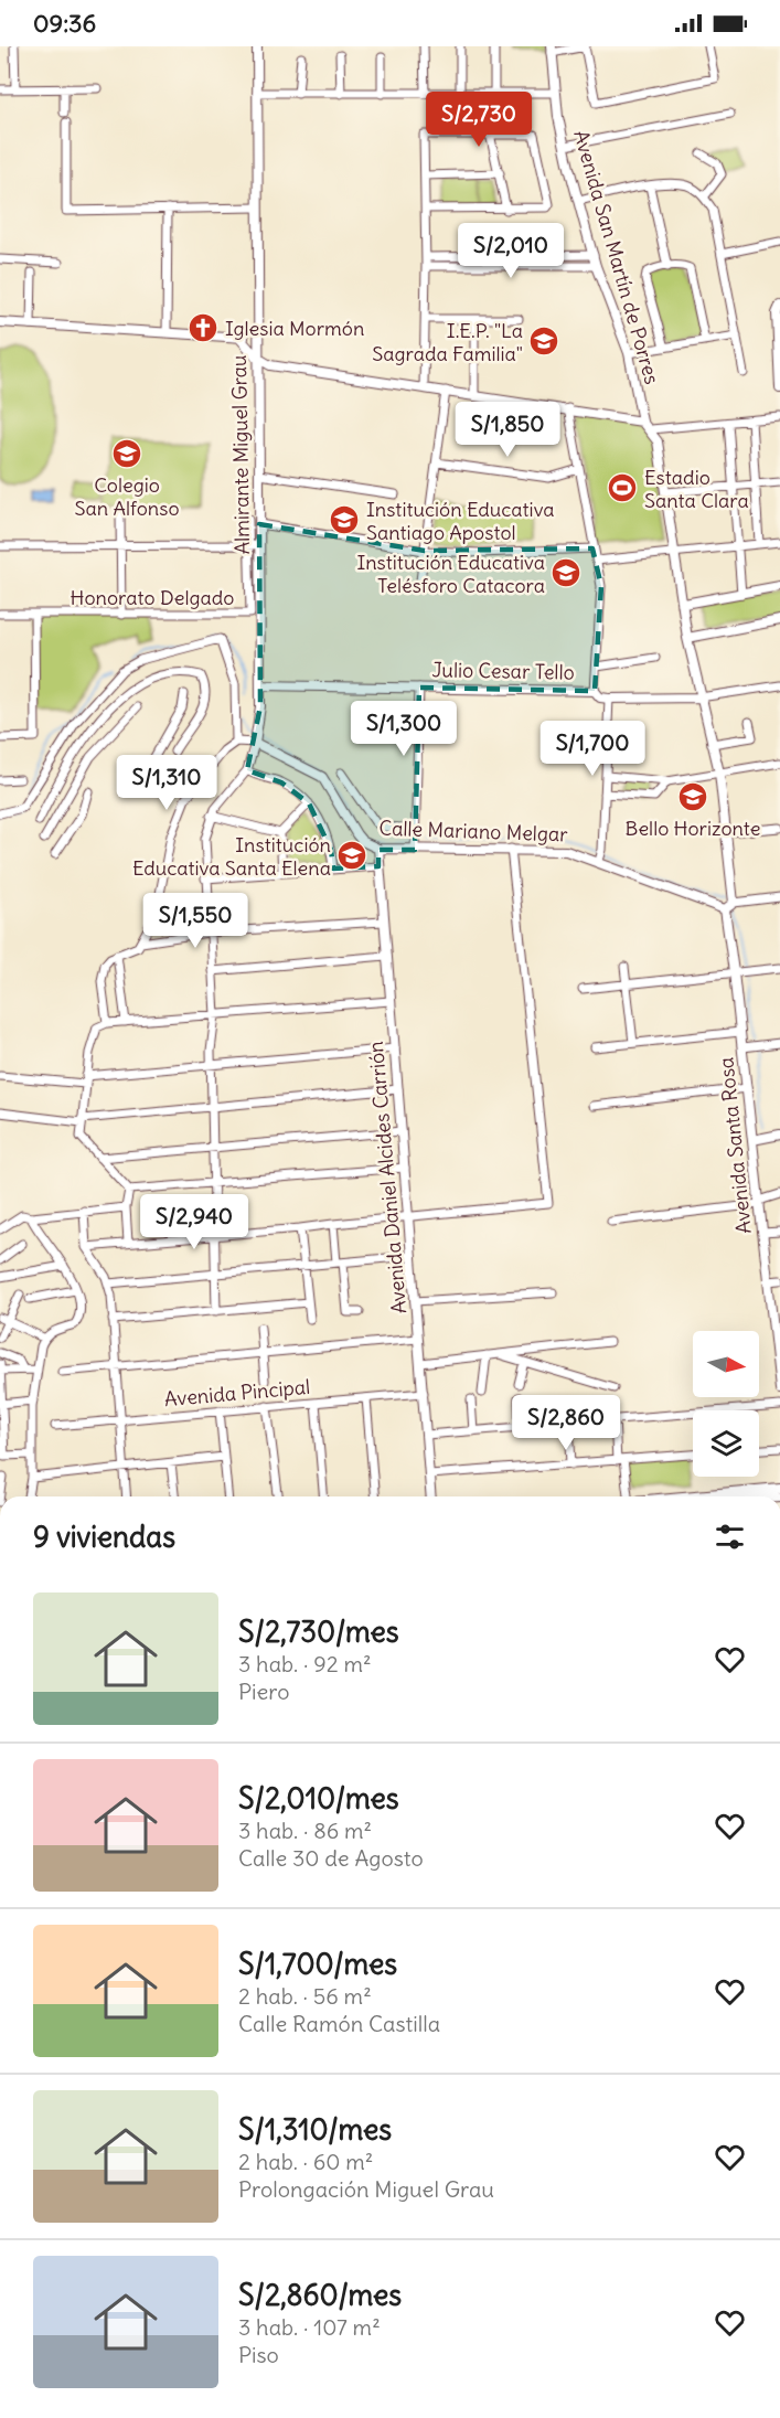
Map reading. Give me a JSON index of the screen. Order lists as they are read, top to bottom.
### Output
{
  "streets": {
    "street": [
      "Avenida San Martín de Porres",
      "Almirante Miguel Grau",
      "Honorato Delgado",
      "Julio Cesar Tello",
      "Calle Mariano Melgar",
      "Avenida Santa Rosa",
      "Avenida Daniel Alcides Carrión",
      "Avenida Pincipal"
    ]
  },
  "crossings": [
    ["Almirante Miguel Grau", "Julio Cesar Tello"],
    ["Almirante Miguel Grau", "Calle Mariano Melgar"],
    ["Calle Mariano Melgar", "Avenida Santa Rosa"],
    ["Calle Mariano Melgar", "Avenida Daniel Alcides Carrión"],
    ["Avenida Daniel Alcides Carrión", "Avenida Pincipal"]
  ],
  "places": {
    "church": ["Iglesia Mormón"],
    "school or university": [
      "I.E.P. \"La Sagrada Familia\"",
      "Colegio San Alfonso",
      "Institución Educativa Santiago Apostol",
      "Institución Educativa Telésforo Catacora",
      "Bello Horizonte",
      "Institución Educativa Santa Elena"
    ],
    "sports": ["Estadio Santa Clara"]
  },
  "north": "right",
  "page": {
    "status": "09:36",
    "price": [
      "S/2,730",
      "S/2,010",
      "S/1,850",
      "S/1,300",
      "S/1,700",
      "S/1,310",
      "S/1,550",
      "S/2,940",
      "S/2,860"
    ],
    "heading": "9 viviendas",
    "list": [
      {
        "name": "S/2,730/mes",
        "note": "3 hab. · 92 m² · Piero"
      },
      {
        "name": "S/2,010/mes",
        "note": "3 hab. · 86 m² · Calle 30 de Agosto"
      },
      {
        "name": "S/1,700/mes",
        "note": "2 hab. · 56 m² · Calle Ramón Castilla"
      },
      {
        "name": "S/1,310/mes",
        "note": "2 hab. · 60 m² · Prolongación Miguel Grau"
      },
      {
        "name": "S/2,860/mes",
        "note": "3 hab. · 107 m² · Piso"
      }
    ]
  }
}
